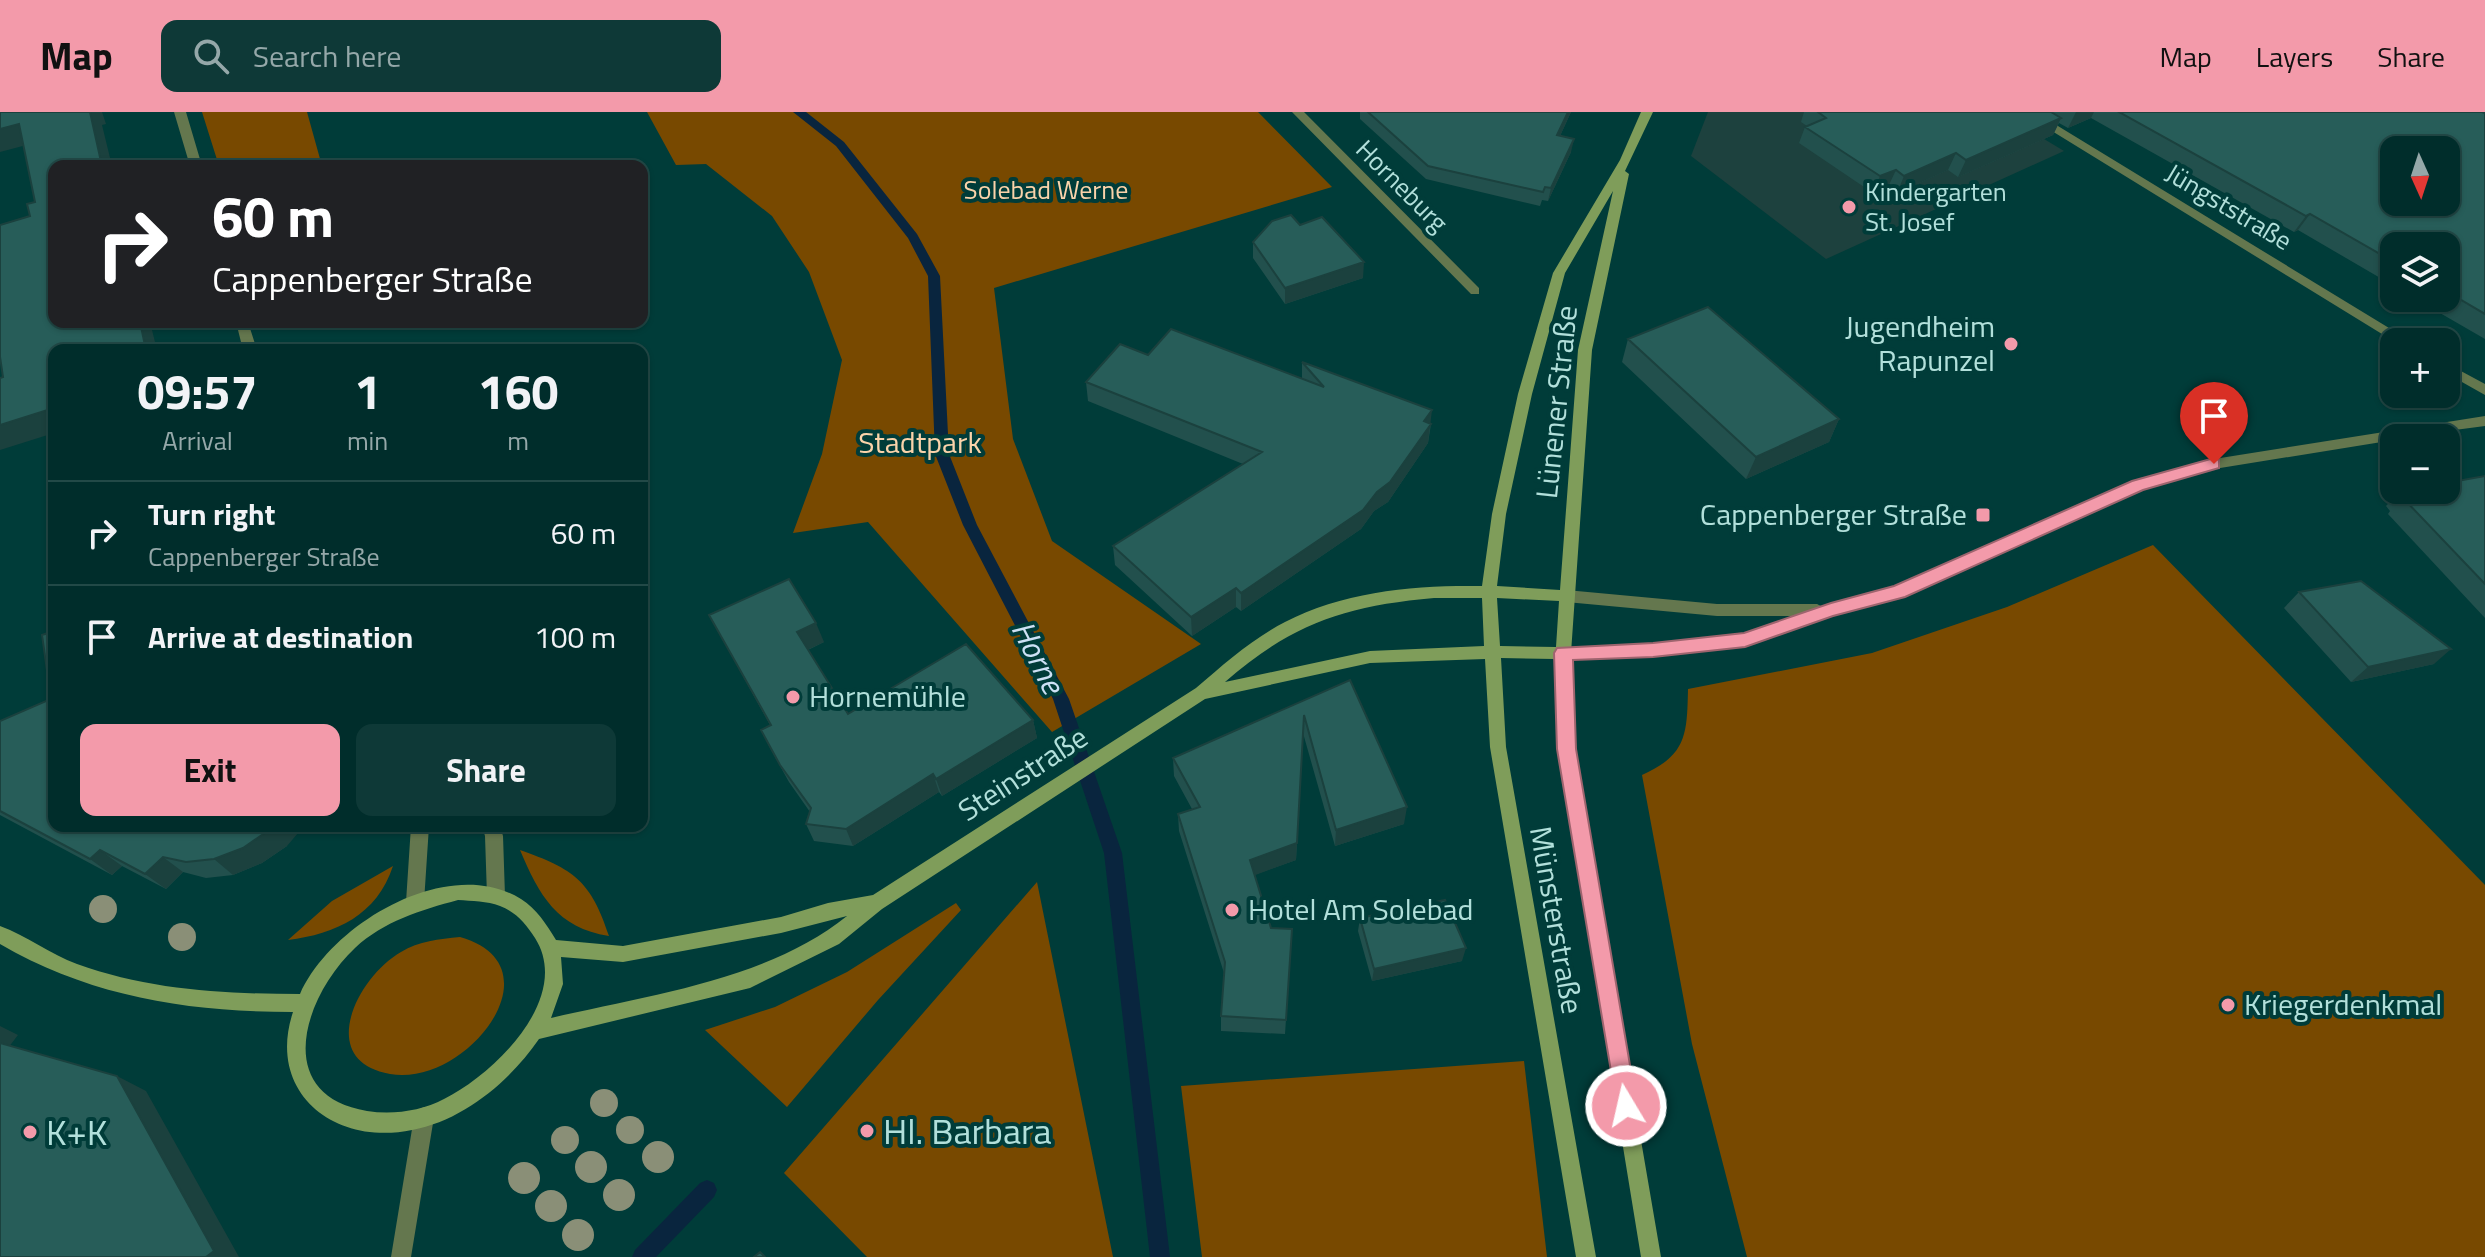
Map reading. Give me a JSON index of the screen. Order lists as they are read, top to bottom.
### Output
{
  "streets": {
    "main road": ["Lünener Straße", "Steinstraße", "Münsterstraße"],
    "street": ["Horneburg", "Jüngststraße"]
  },
  "crossings": [
    ["Lünener Straße", "Steinstraße"],
    ["Lünener Straße", "Münsterstraße"],
    ["Steinstraße", "Münsterstraße"]
  ],
  "water": ["Horne"],
  "parks": ["Solebad Werne", "Stadtpark"],
  "places": {
    "other": [
      "Kindergarten St. Josef",
      "Jugendheim Rapunzel",
      "Hornemühle",
      "Hotel Am Solebad",
      "Kriegerdenkmal",
      "Hl. Barbara",
      "K+K"
    ],
    "transit": ["Cappenberger Straße"]
  },
  "north": "bottom",
  "page": {
    "header": "Map",
    "search": "Search here",
    "nav": ["Map", "Layers", "Share"],
    "map_buttons": ["+", "−"],
    "turn": ["60 m", "Cappenberger Straße"],
    "eta": [
      "09:57",
      "Arrival",
      "1",
      "min",
      "160",
      "m"
    ],
    "list": [
      {
        "name": "Turn right",
        "note": "Cappenberger Straße",
        "value": "60 m"
      },
      {
        "name": "Arrive at destination",
        "value": "100 m"
      }
    ],
    "buttons": ["Exit", "Share"]
  }
}
